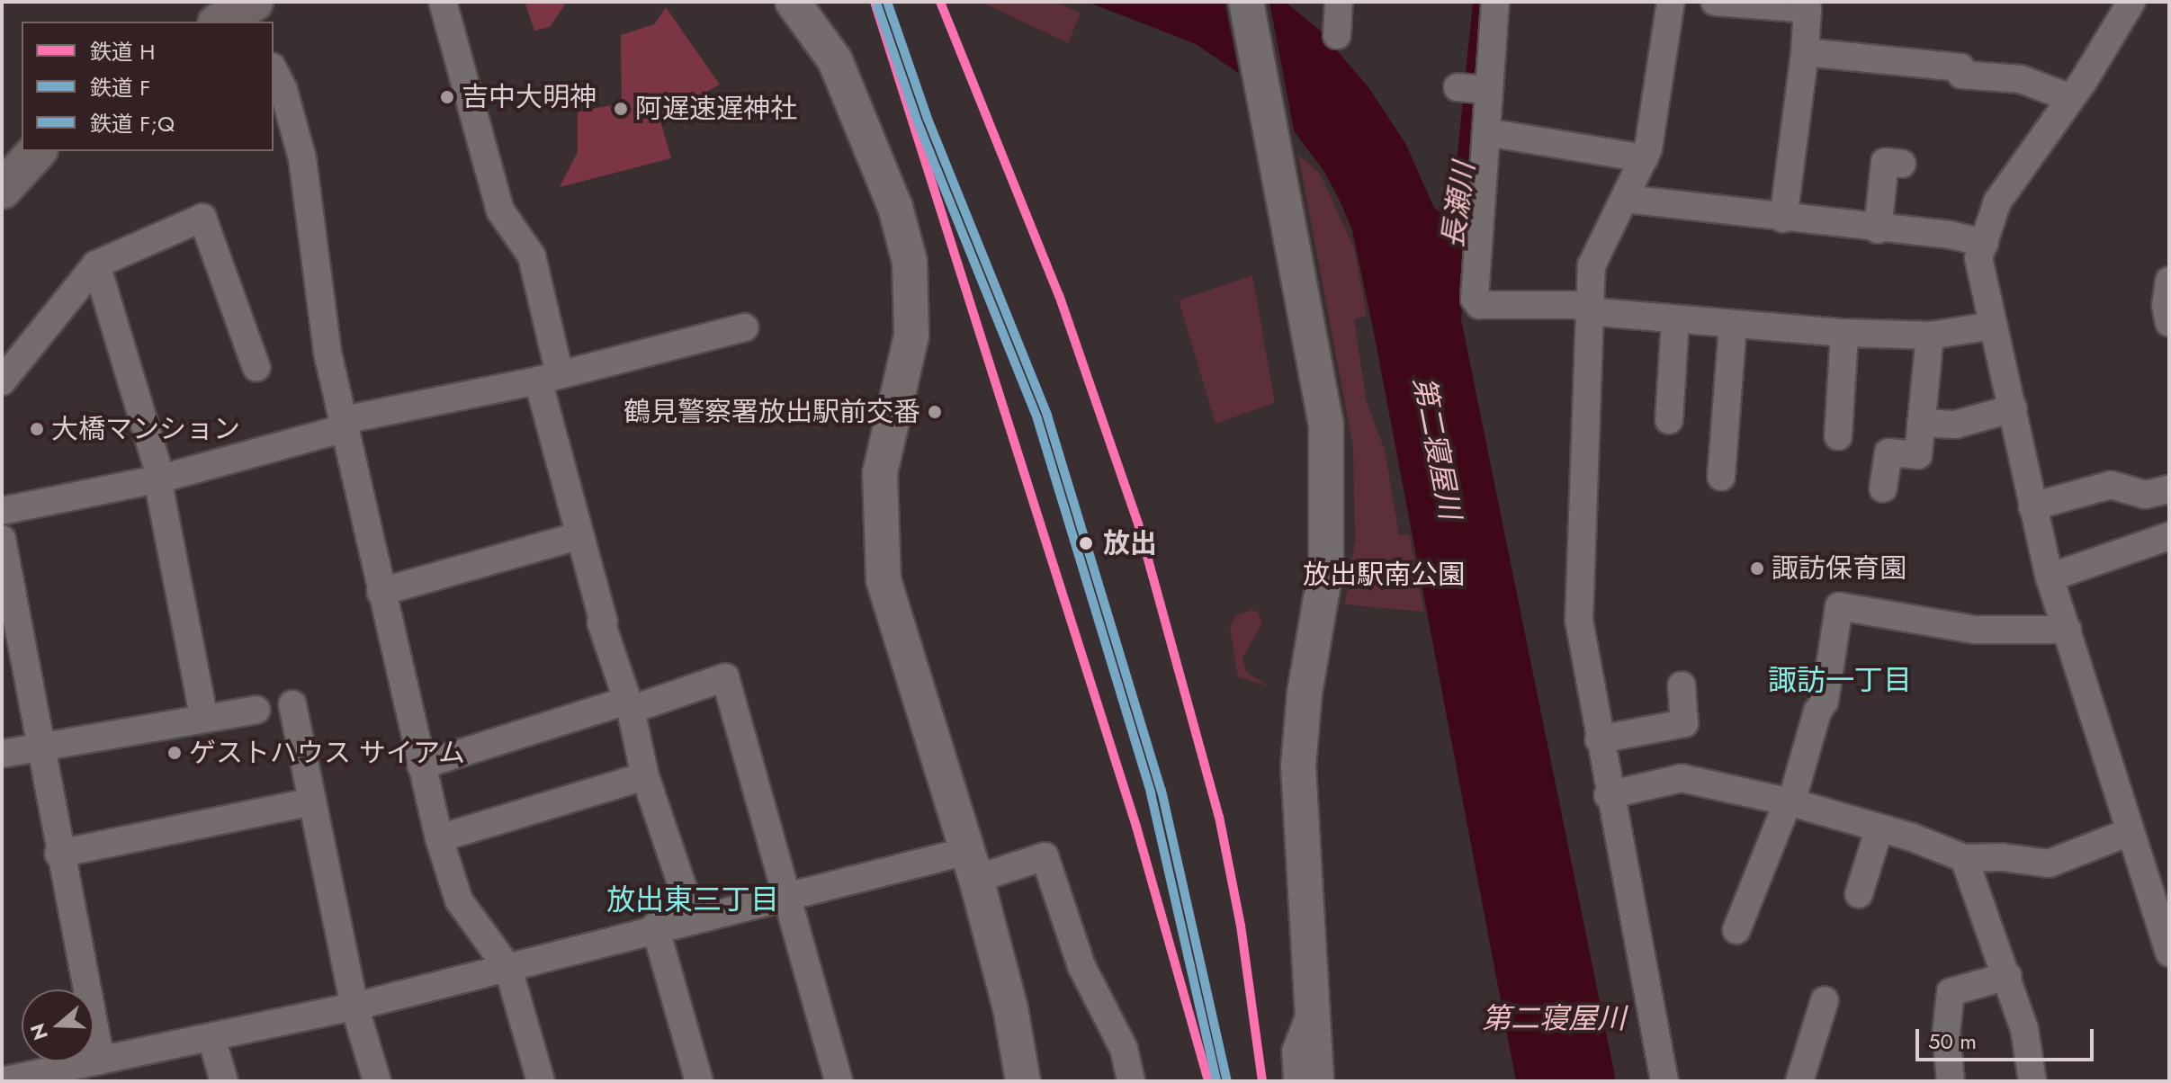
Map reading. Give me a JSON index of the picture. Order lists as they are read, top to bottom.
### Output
{
  "districts": ["諏訪一丁目", "放出東三丁目"],
  "water": ["長瀬川", "第二寝屋川"],
  "parks": ["放出駅南公園"],
  "places": [
    "吉中大明神",
    "阿遅速遅神社",
    "鶴見警察署放出駅前交番",
    "大橋マンション",
    "放出",
    "諏訪保育園",
    "ゲストハウス サイアム"
  ],
  "lines": ["rail line H", "rail line F", "rail line F;Q"],
  "legend": ["鉄道 H", "鉄道 F", "鉄道 F;Q"],
  "scale_bar": "50 m",
  "north": "left"
}
